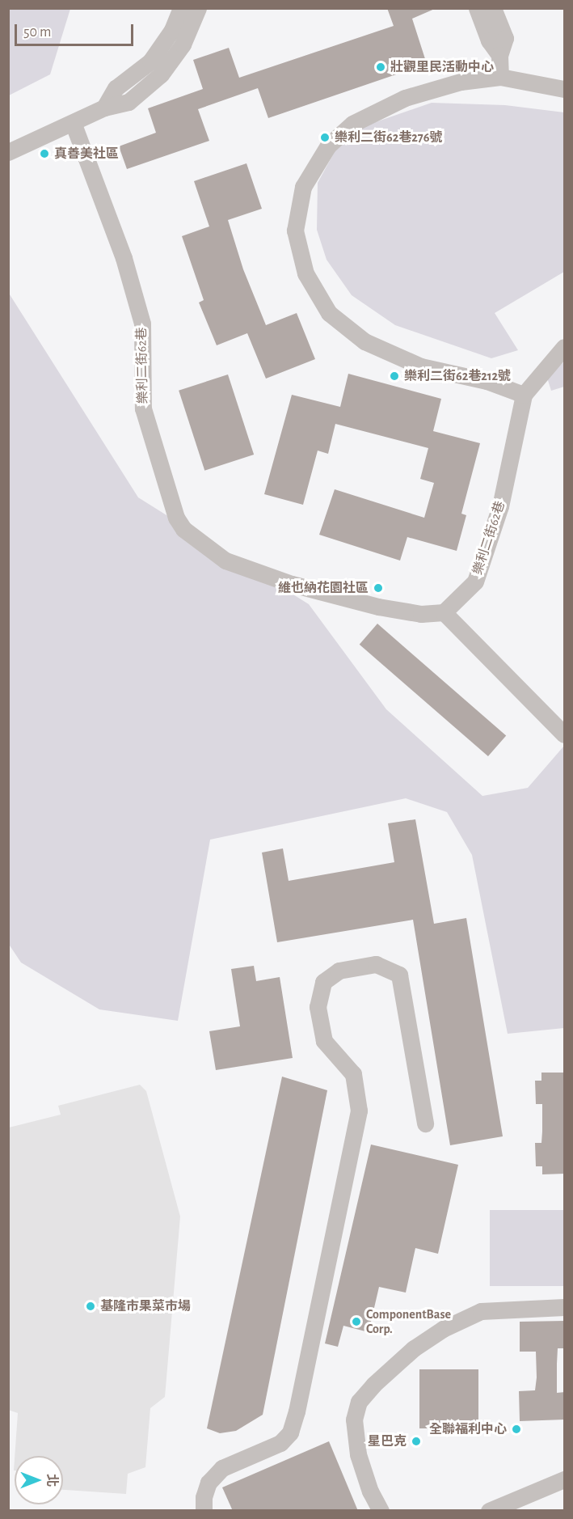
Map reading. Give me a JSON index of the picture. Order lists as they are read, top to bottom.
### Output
{
  "streets": {
    "street": ["樂利二街62巷"]
  },
  "places": [
    "壯觀里民活動中心",
    "樂利二街62巷276號",
    "真善美社區",
    "樂利二街62巷212號",
    "維也納花園社區",
    "基隆市果菜市場",
    "ComponentBase Corp.",
    "全聯福利中心",
    "星巴克"
  ],
  "scale_bar": "50 m",
  "north": "right"
}
